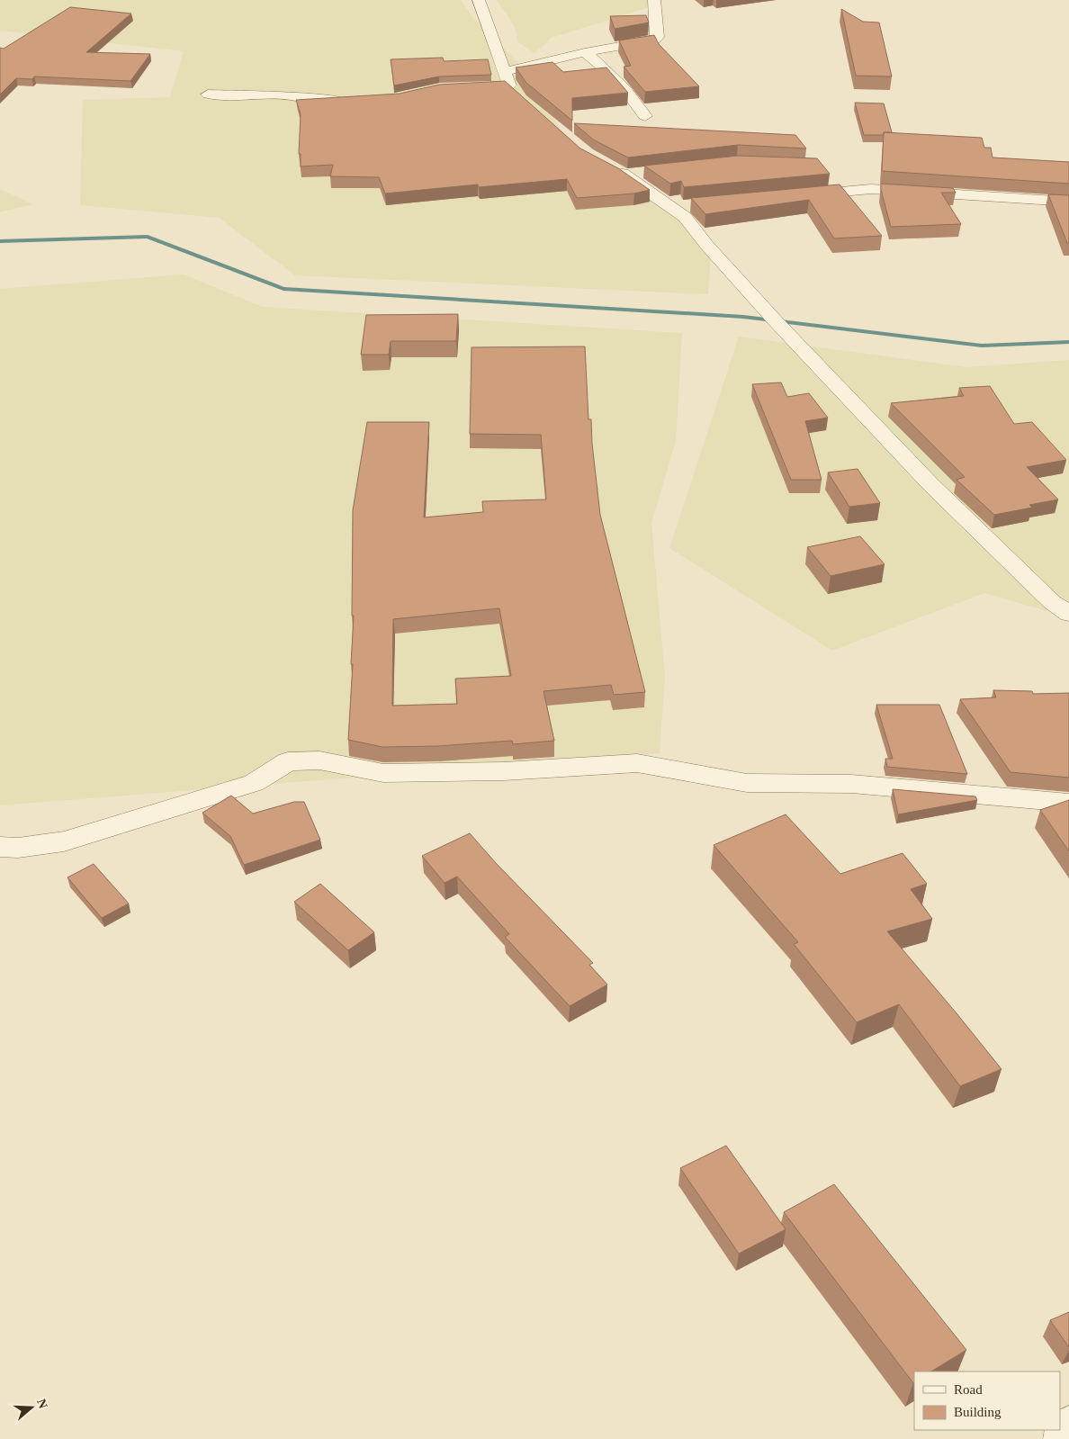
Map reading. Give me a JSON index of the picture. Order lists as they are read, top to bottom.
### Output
{
  "legend": ["Road", "Building"],
  "north": "right"
}
